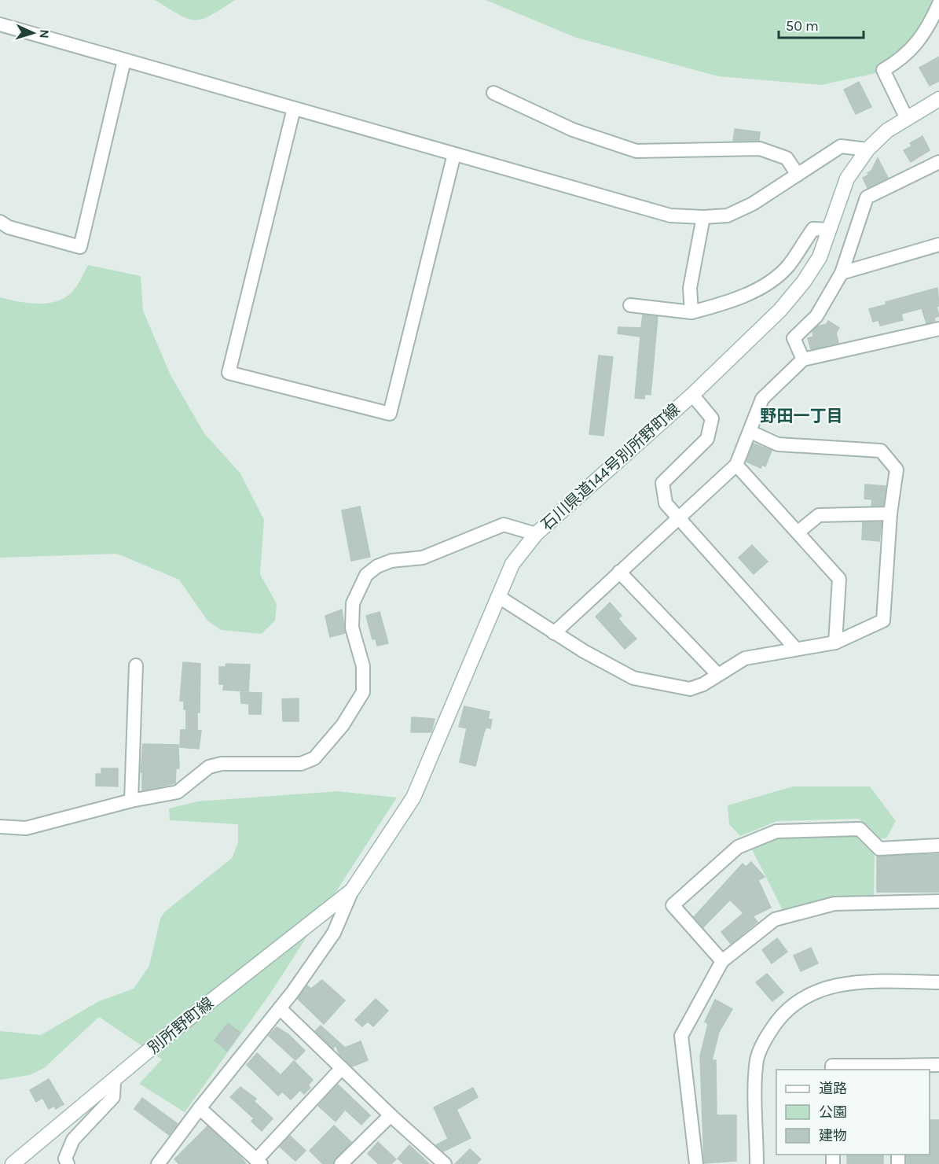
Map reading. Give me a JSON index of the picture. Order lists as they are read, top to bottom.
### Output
{
  "streets": {
    "main road": ["石川県道144号別所野町線", "別所野町線"]
  },
  "crossings": [
    ["石川県道144号別所野町線", "別所野町線"]
  ],
  "districts": ["野田一丁目"],
  "legend": ["道路", "公園", "建物"],
  "scale_bar": "50 m",
  "north": "right"
}
